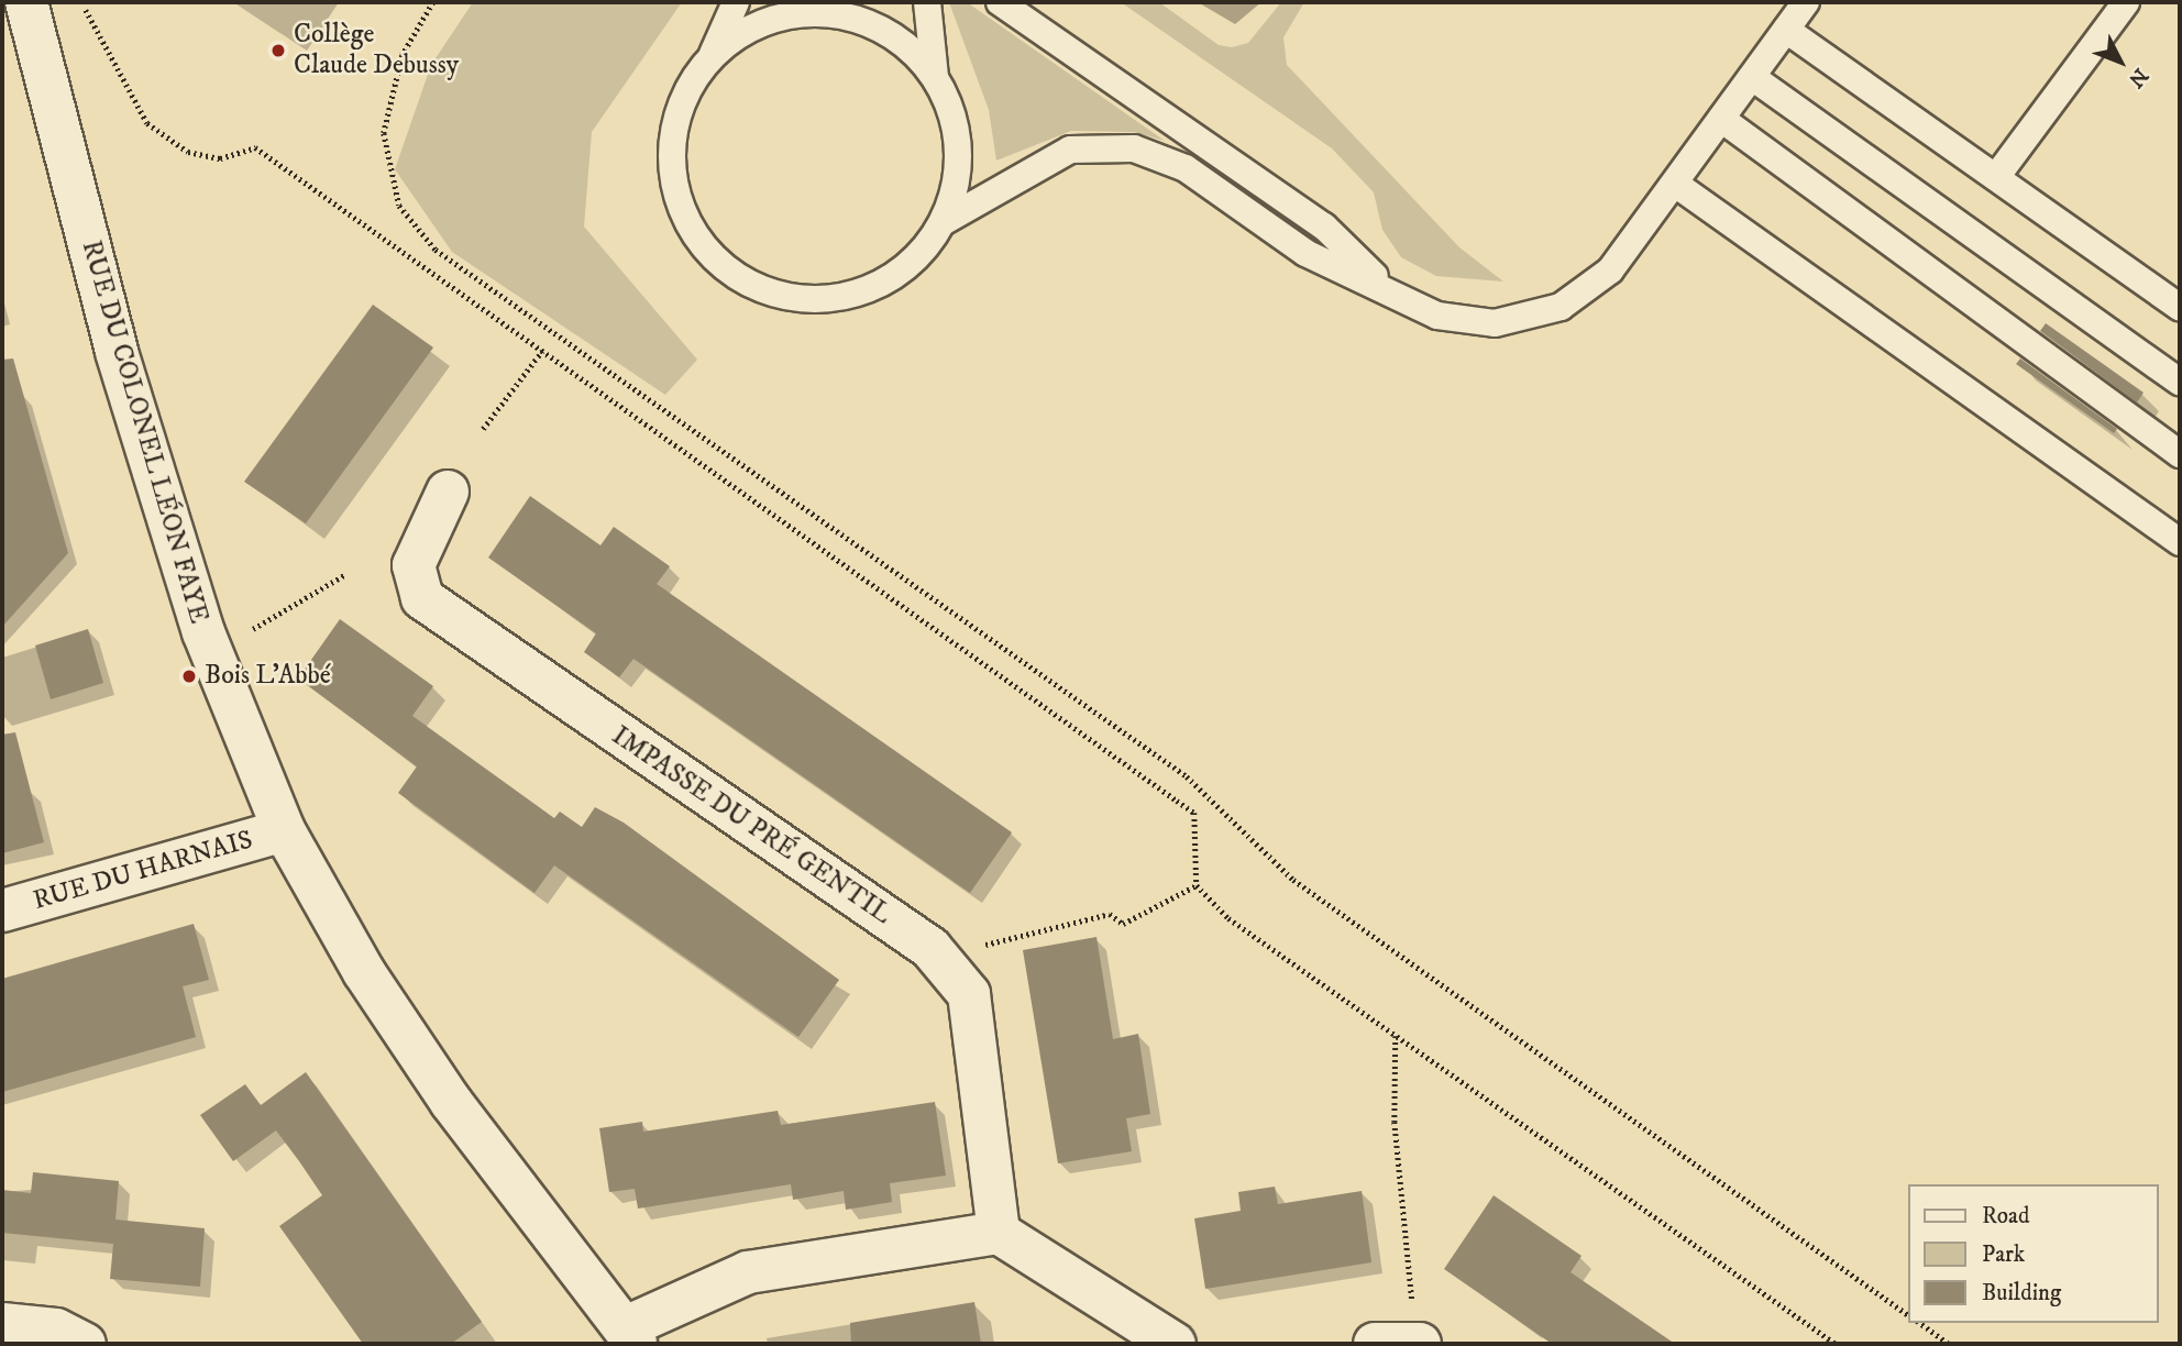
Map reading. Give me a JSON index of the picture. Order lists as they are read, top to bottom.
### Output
{
  "streets": {
    "street": ["RUE DU COLONEL LÉON FAYE", "IMPASSE DU PRÉ GENTIL", "RUE DU HARNAIS"]
  },
  "crossings": [
    ["RUE DU COLONEL LÉON FAYE", "RUE DU HARNAIS"]
  ],
  "places": ["Collège Claude Debussy", "Bois L’Abbé"],
  "legend": ["Road", "Park", "Building"],
  "north": "bottom right"
}
